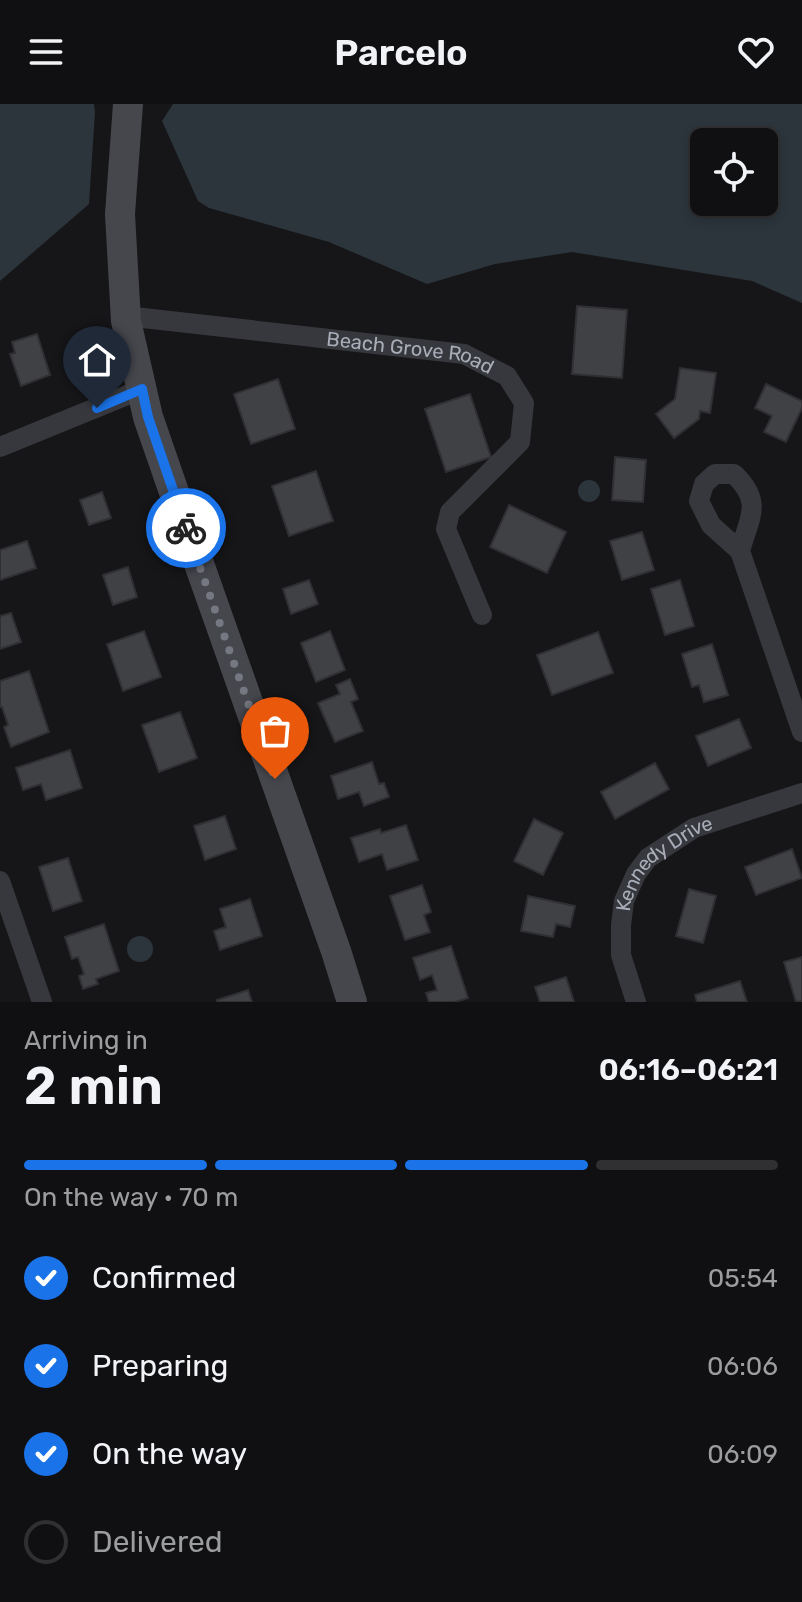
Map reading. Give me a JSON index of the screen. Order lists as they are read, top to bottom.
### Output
{
  "streets": {
    "street": ["Beach Grove Road", "Kennedy Drive"]
  },
  "page": {
    "header": "Parcelo",
    "heading": ["2 min", "Arriving in", "06:16–06:21"],
    "bar": "On the way · 70 m",
    "list": [
      ["Confirmed", "05:54"],
      ["Preparing", "06:06"],
      ["On the way", "06:09"],
      "Delivered"
    ]
  }
}
